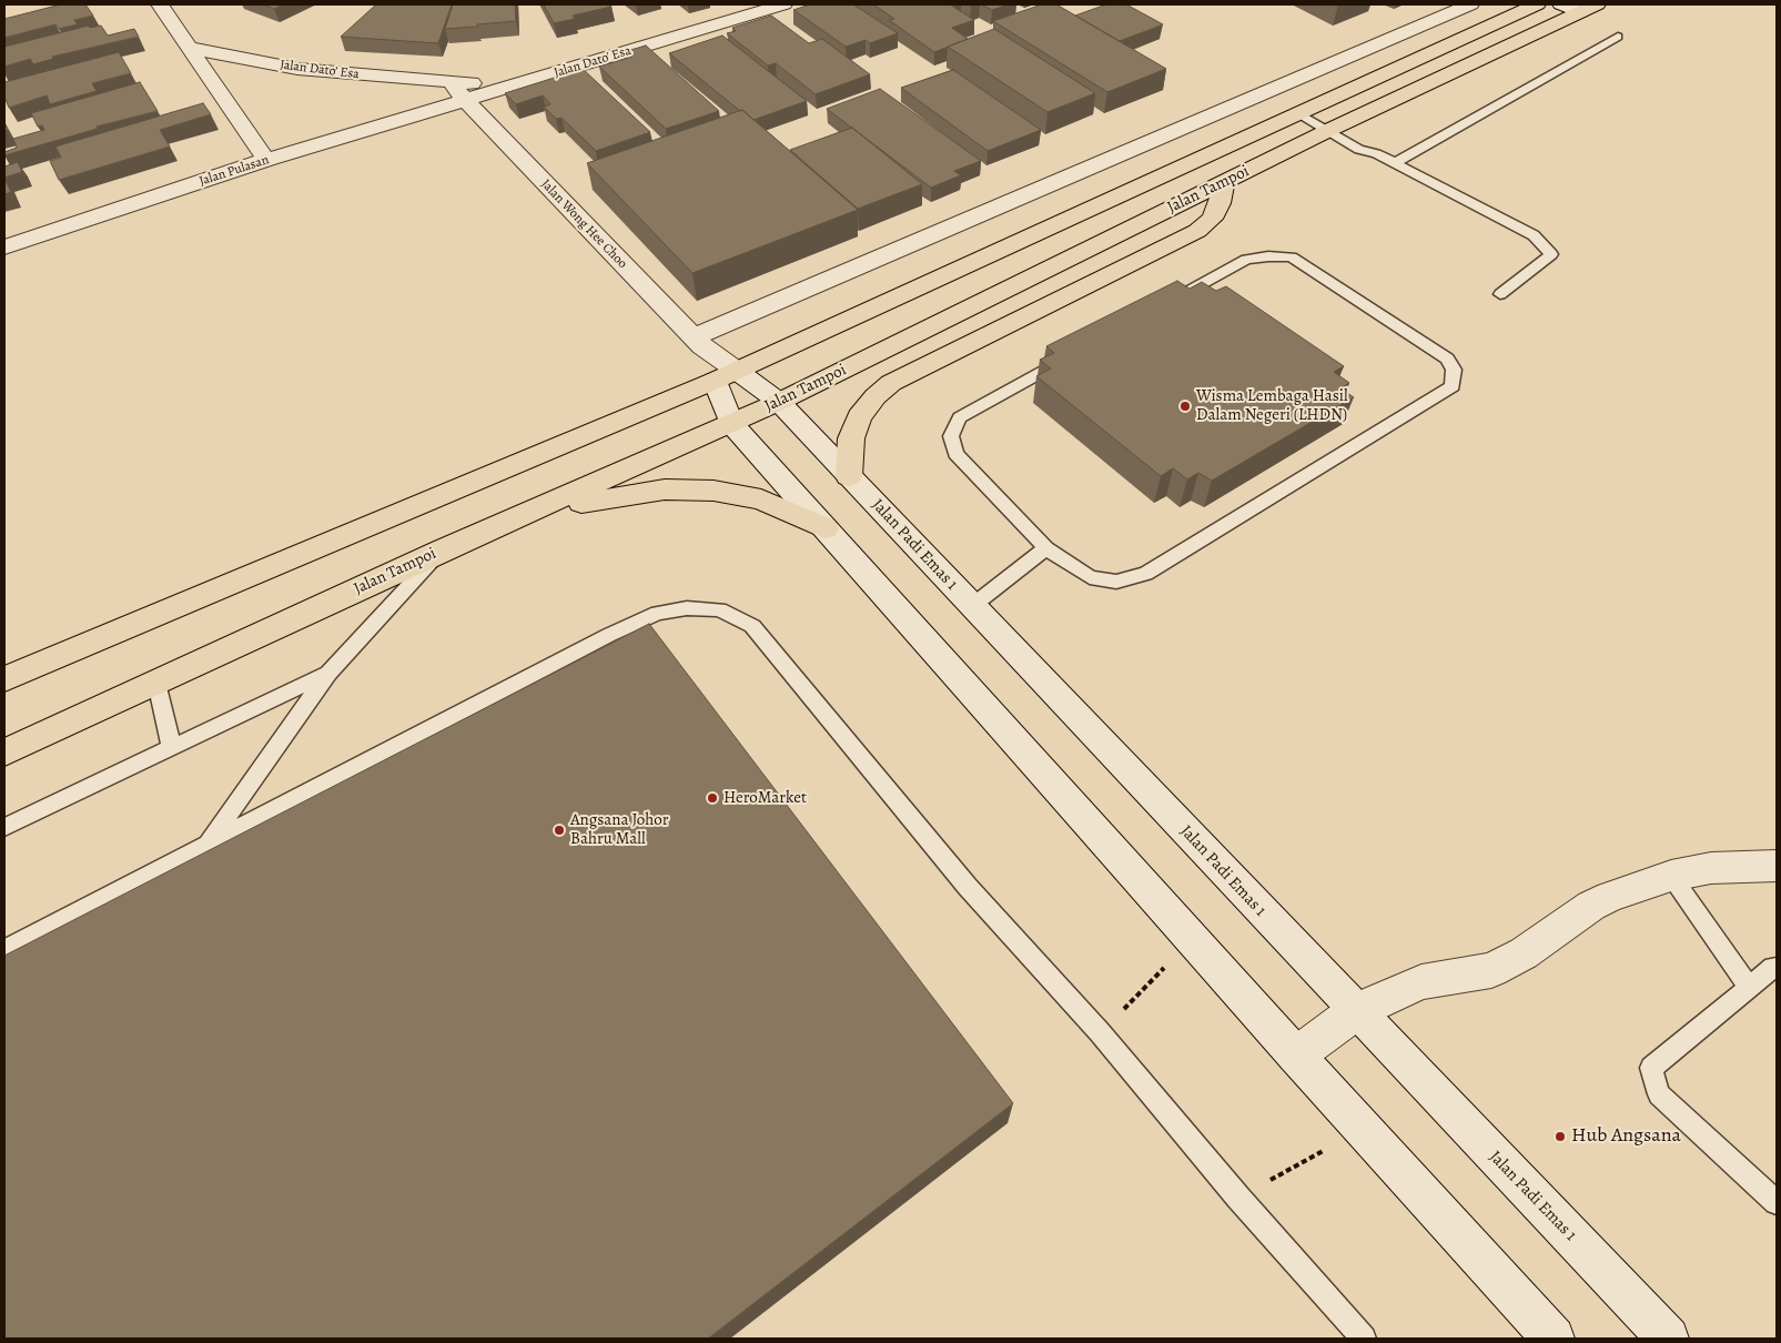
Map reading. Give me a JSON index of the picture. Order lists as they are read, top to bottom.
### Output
{
  "streets": {
    "main road": ["Jalan Tampoi"],
    "street": [
      "Jalan Dato' Esa",
      "Jalan Dato’ Esa",
      "Jalan Pulasan",
      "Jalan Wong Hee Choo",
      "Jalan Padi Emas 1"
    ]
  },
  "crossings": [
    ["Jalan Dato' Esa", "Jalan Dato’ Esa"],
    ["Jalan Dato' Esa", "Jalan Pulasan"],
    ["Jalan Dato' Esa", "Jalan Wong Hee Choo"],
    ["Jalan Pulasan", "Jalan Wong Hee Choo"],
    ["Jalan Tampoi", "Jalan Wong Hee Choo"],
    ["Jalan Tampoi", "Jalan Padi Emas 1"],
    ["Jalan Wong Hee Choo", "Jalan Padi Emas 1"]
  ],
  "places": [
    "Wisma Lembaga Hasil Dalam Negeri (LHDN)",
    "HeroMarket",
    "Angsana Johor Bahru Mall",
    "Hub Angsana"
  ]
}
